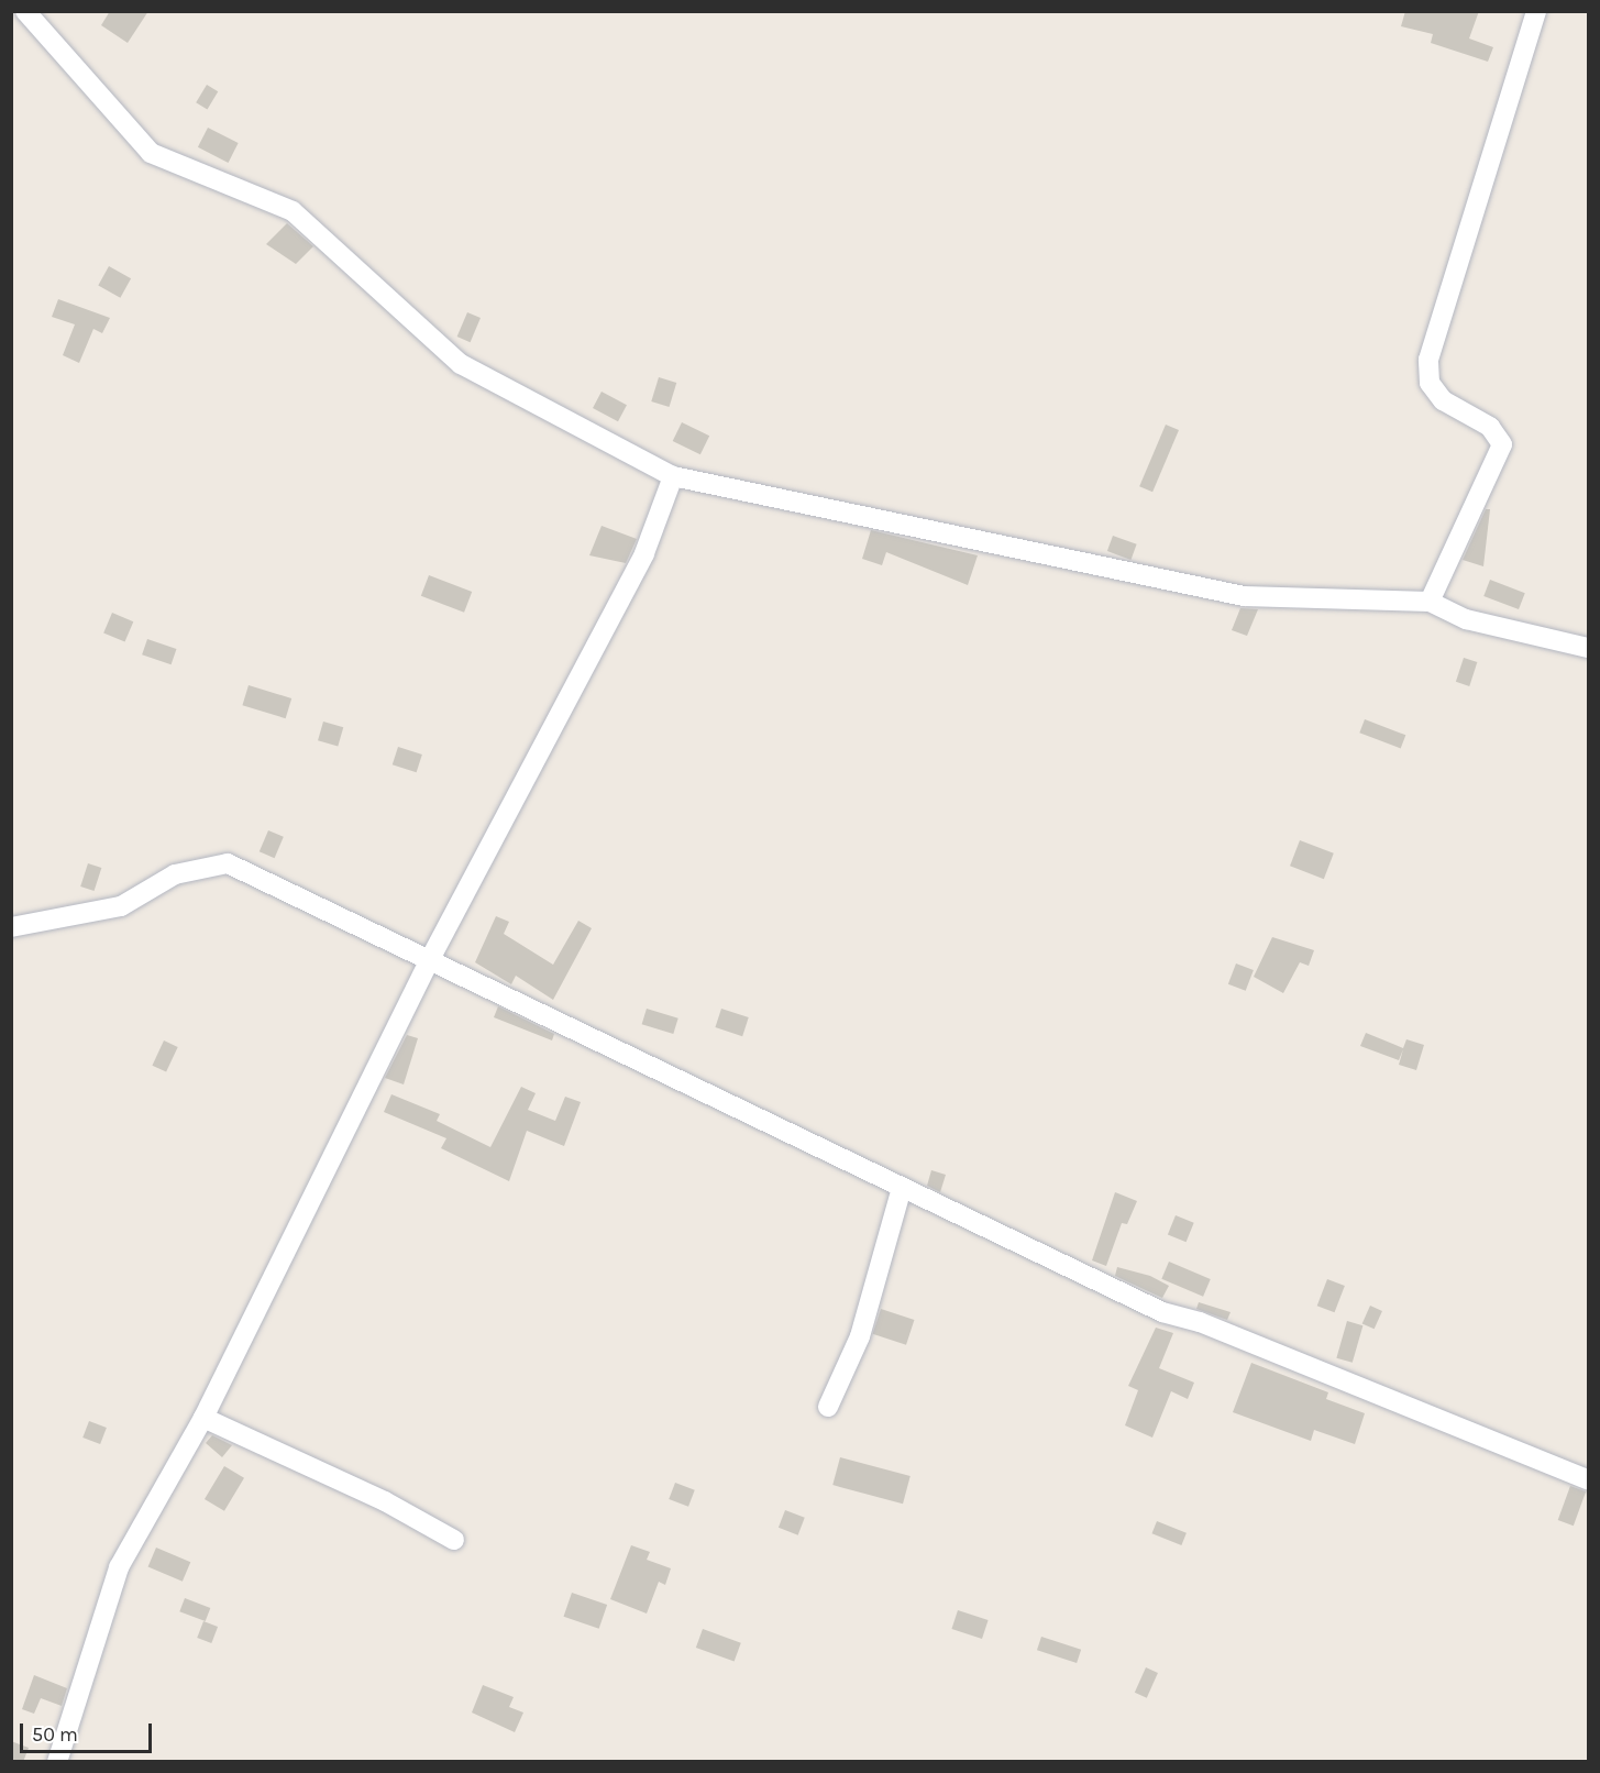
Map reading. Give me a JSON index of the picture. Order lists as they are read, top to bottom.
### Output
{
  "scale_bar": "50 m"
}
